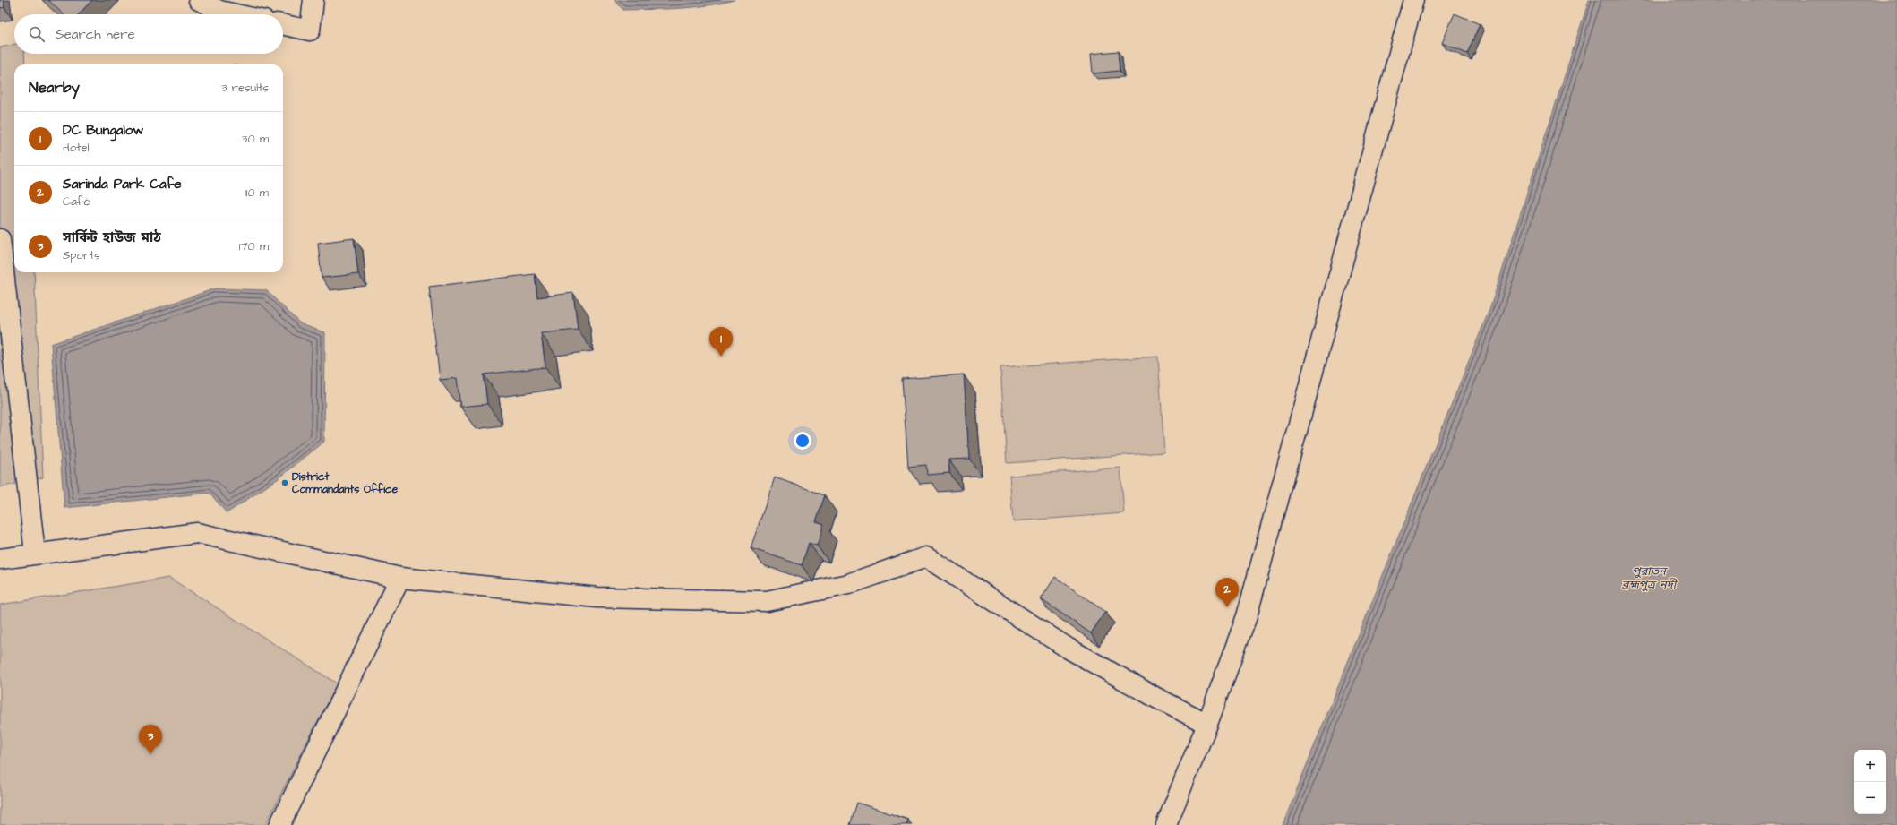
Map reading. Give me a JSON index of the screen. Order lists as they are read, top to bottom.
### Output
{
  "water": ["পুরাতন ব্রহ্মপুত্র নদী"],
  "places": ["District Commandants Office"],
  "page": {
    "search": "Search here",
    "heading": ["Nearby", "3 results"],
    "list": [
      {
        "mark": "1",
        "name": "DC Bungalow",
        "note": "Hotel",
        "value": "30 m"
      },
      {
        "mark": "2",
        "name": "Sarinda Park Cafe",
        "note": "Café",
        "value": "110 m"
      },
      {
        "mark": "3",
        "name": "সার্কিট হাউজ মাঠ",
        "note": "Sports",
        "value": "170 m"
      }
    ],
    "pins": ["1", "2", "3"],
    "map_buttons": ["+", "−"]
  }
}
